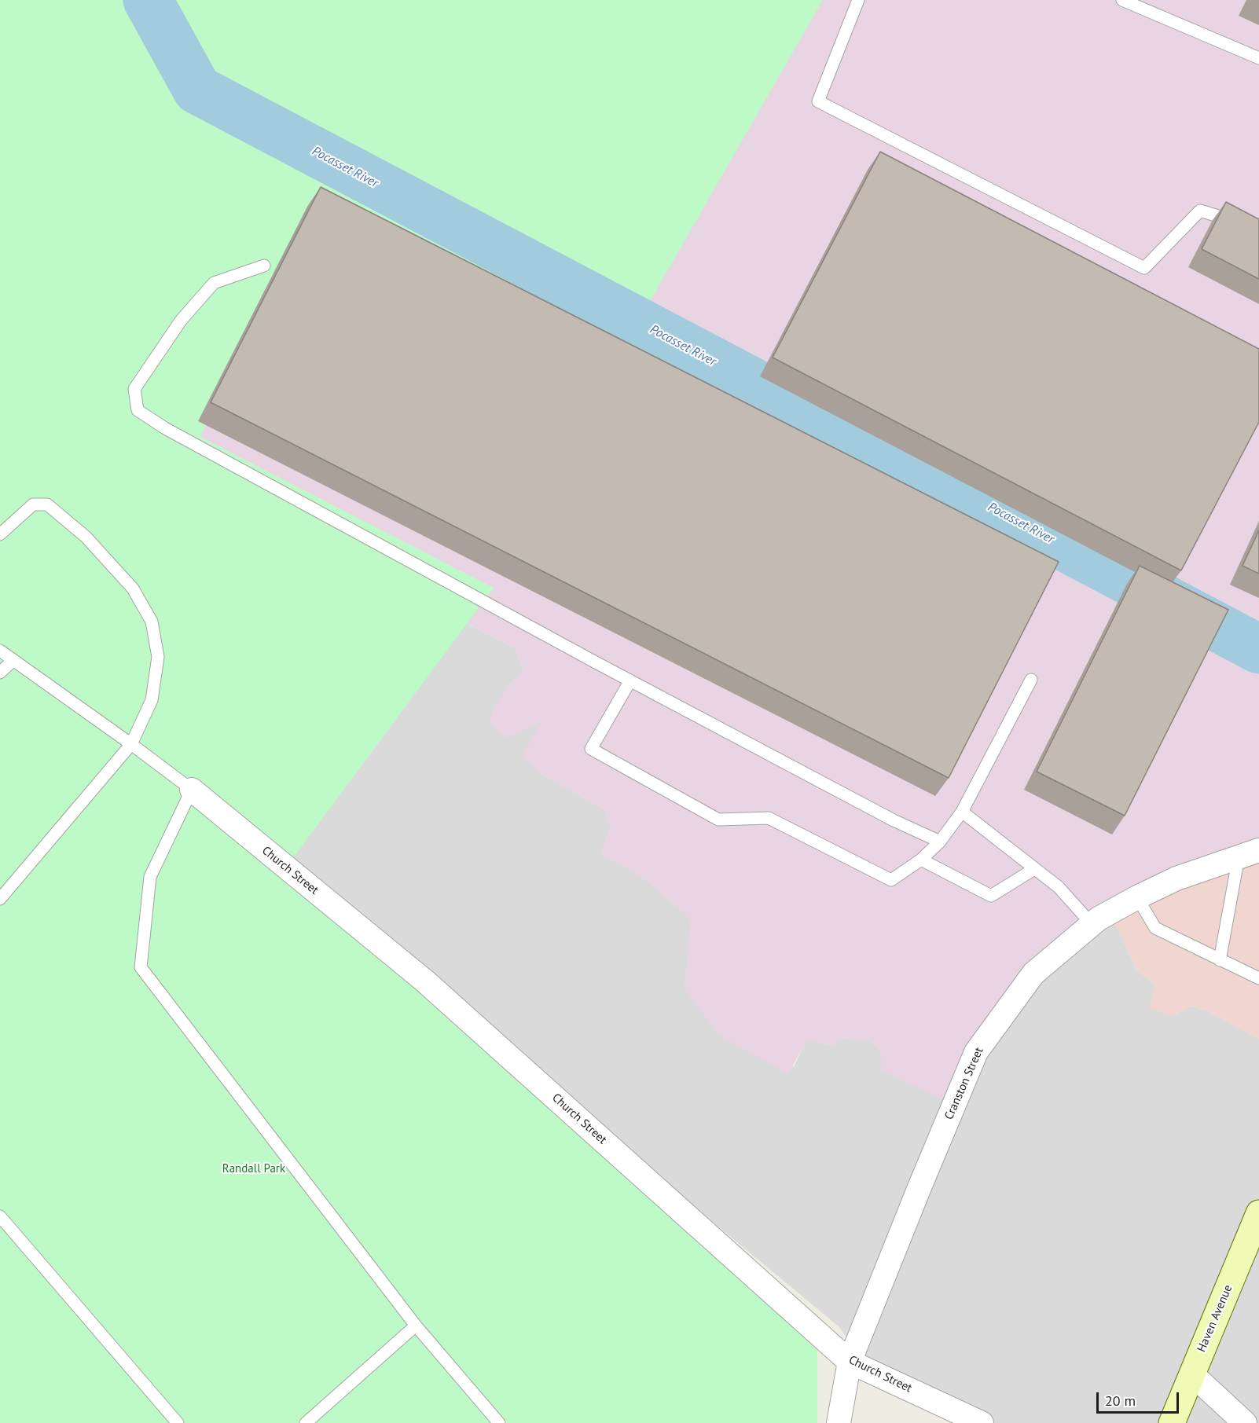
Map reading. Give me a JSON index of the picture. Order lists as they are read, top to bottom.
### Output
{
  "streets": {
    "main road": ["Haven Avenue"],
    "street": ["Church Street", "Cranston Street"]
  },
  "crossings": [
    ["Church Street", "Cranston Street"]
  ],
  "water": ["Pocasset River"],
  "parks": ["Randall Park"],
  "scale_bar": "20 m"
}
